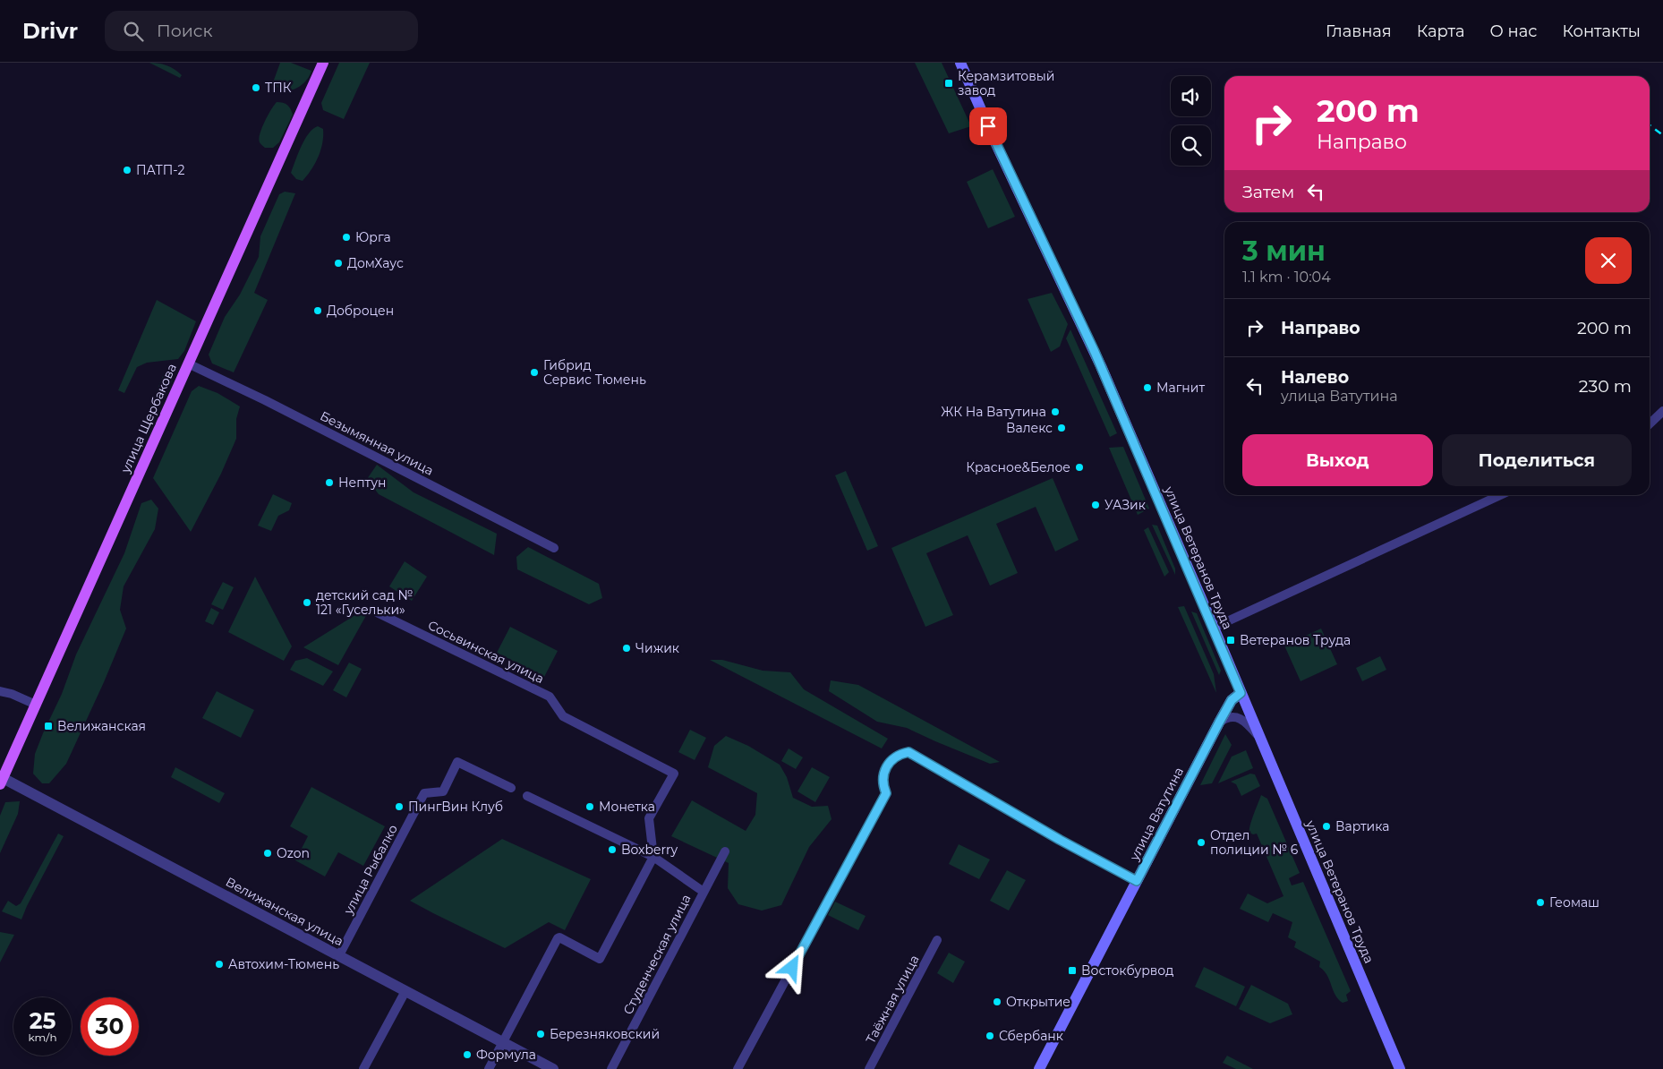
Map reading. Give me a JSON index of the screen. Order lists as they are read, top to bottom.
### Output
{
  "streets": {
    "main road": ["улица Щербакова", "улица Ветеранов Труда", "улица Ватутина"],
    "street": [
      "Безымянная улица",
      "Сосьвинская улица",
      "улица Рыбалко",
      "Велижанская улица",
      "Студенческая улица",
      "Таёжная улица"
    ]
  },
  "crossings": [
    ["улица Щербакова", "Безымянная улица"],
    ["улица Щербакова", "Велижанская улица"],
    ["улица Ветеранов Труда", "улица Ватутина"],
    ["улица Рыбалко", "Велижанская улица"]
  ],
  "places": {
    "transit": [
      "Керамзитовый завод",
      "Ветеранов Труда",
      "Велижанская",
      "Востокбурвод"
    ],
    "other": [
      "ТПК",
      "ПАТП-2",
      "Юрга",
      "ДомХаус",
      "Доброцен",
      "Гибрид Сервис Тюмень",
      "Магнит",
      "ЖК На Ватутина",
      "Валекс",
      "Красное&Белое",
      "Нептун",
      "УАЗик",
      "детский сад № 121 «Гусельки»",
      "Чижик",
      "ПингВин Клуб",
      "Монетка",
      "Вартика",
      "Отдел полиции № 6",
      "Boxberry",
      "Ozon",
      "Геомаш",
      "Автохим-Тюмень",
      "Открытие",
      "Березняковский",
      "Сбербанк",
      "Формула"
    ]
  },
  "page": {
    "header": "Drivr",
    "search": "Поиск",
    "nav": [
      "Главная",
      "Карта",
      "О нас",
      "Контакты"
    ],
    "turn": ["200 m", "Направо"],
    "then": "Затем",
    "heading": ["3 мин", "1.1 km · 10:04"],
    "list": [
      {
        "name": "Направо",
        "value": "200 m"
      },
      {
        "name": "Налево",
        "note": "улица Ватутина",
        "value": "230 m"
      }
    ],
    "buttons": ["Выход", "Поделиться"],
    "speed": "25 km/h",
    "limit": "30"
  }
}
